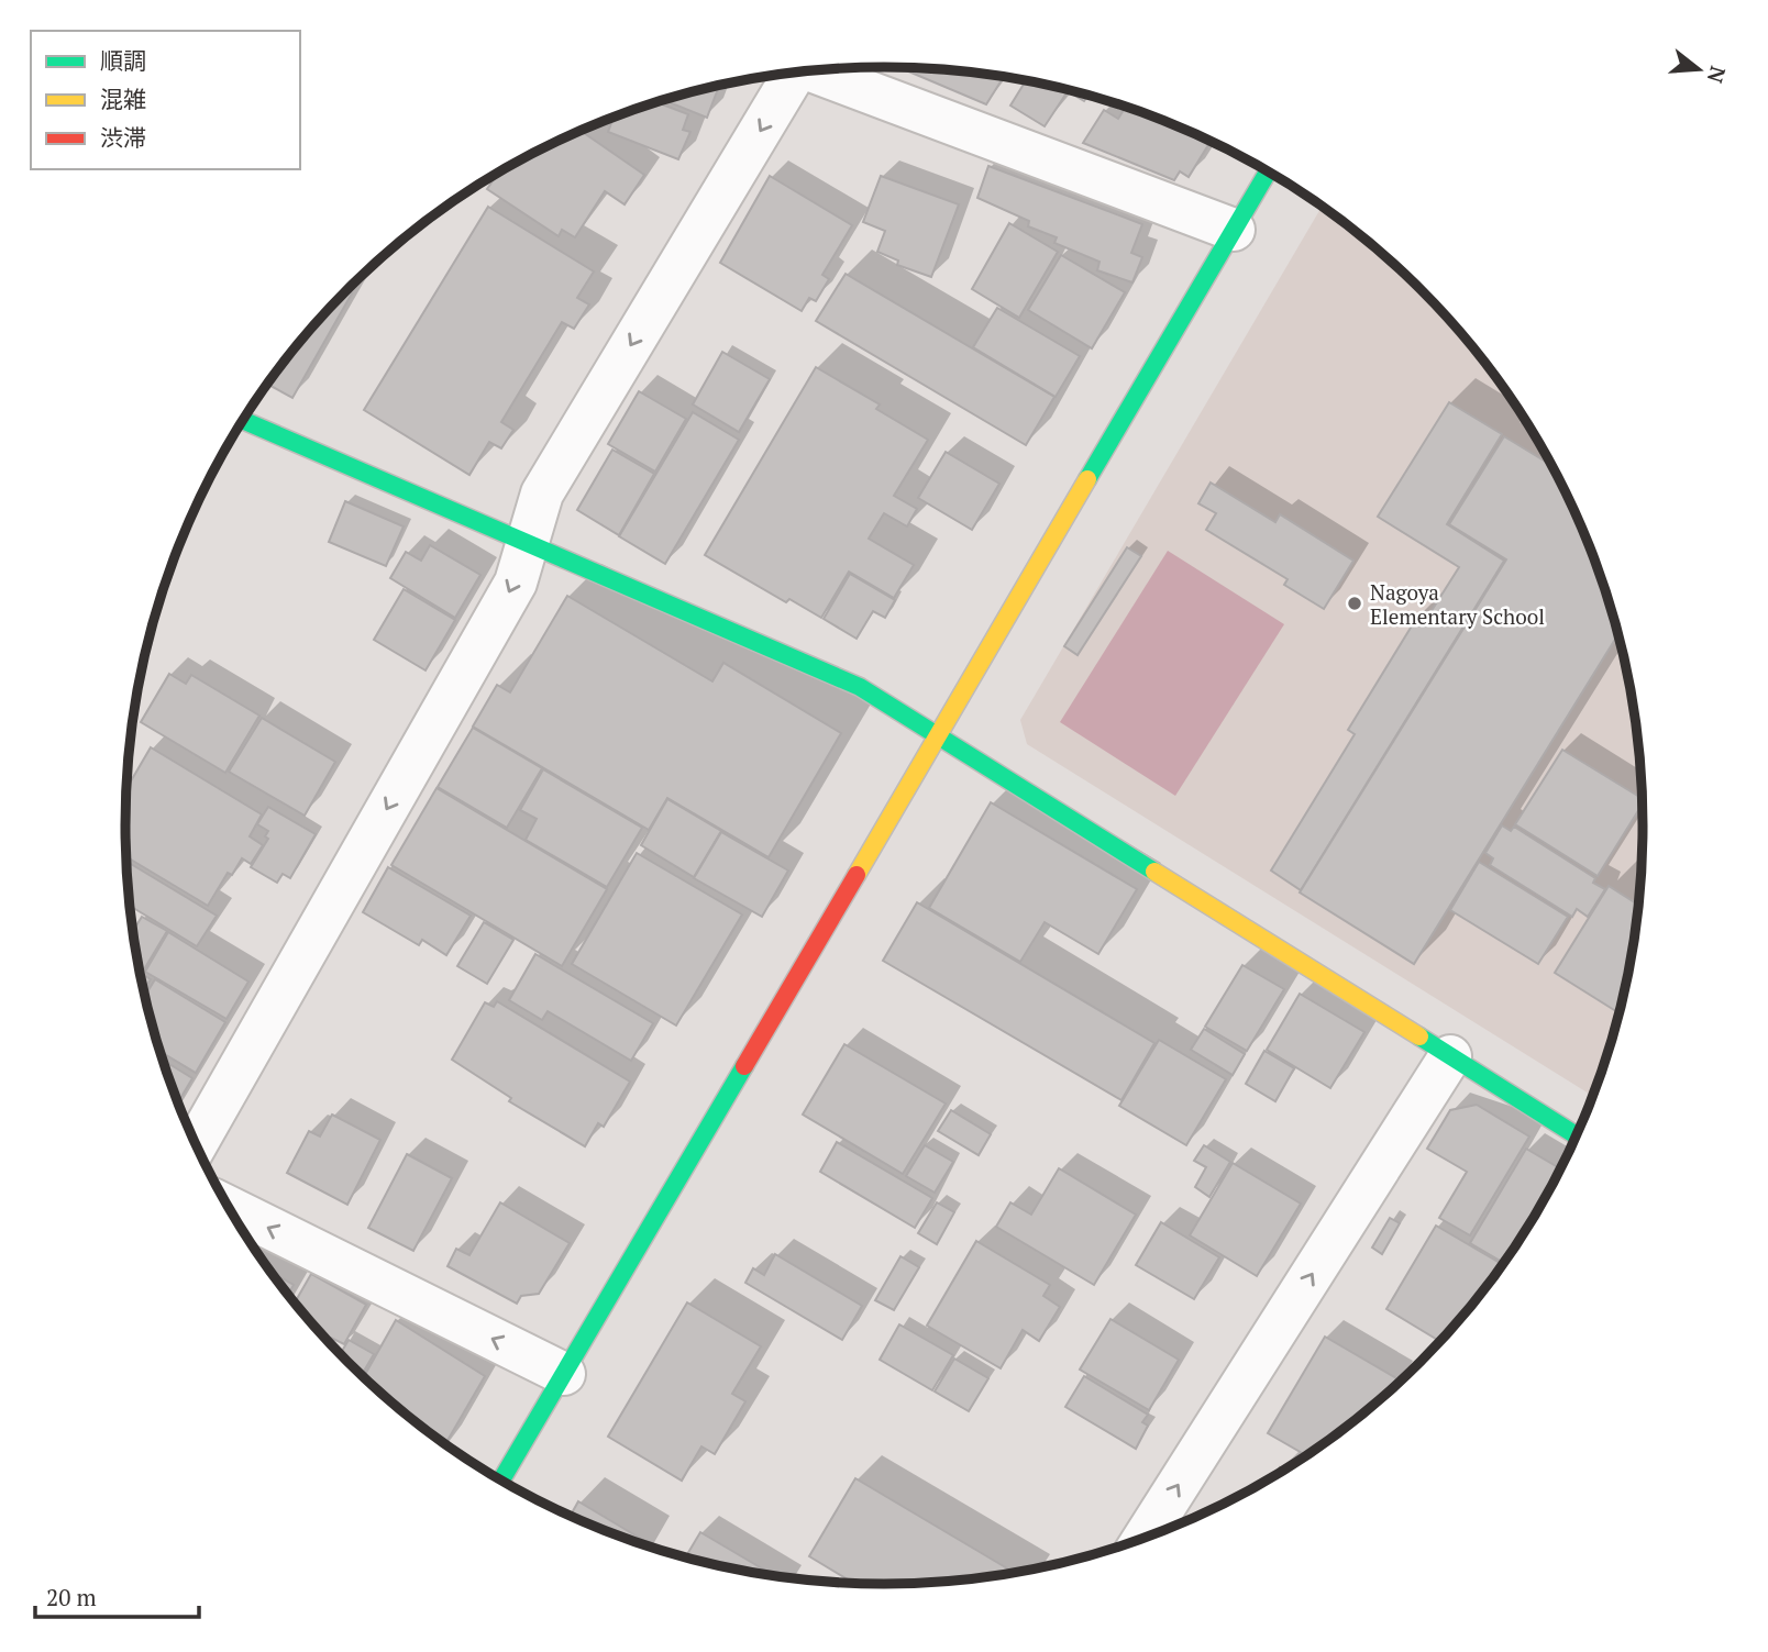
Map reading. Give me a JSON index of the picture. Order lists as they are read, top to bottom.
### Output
{
  "places": ["Nagoya Elementary School"],
  "legend": ["順調", "混雑", "渋滞"],
  "scale_bar": "20 m",
  "north": "right"
}
